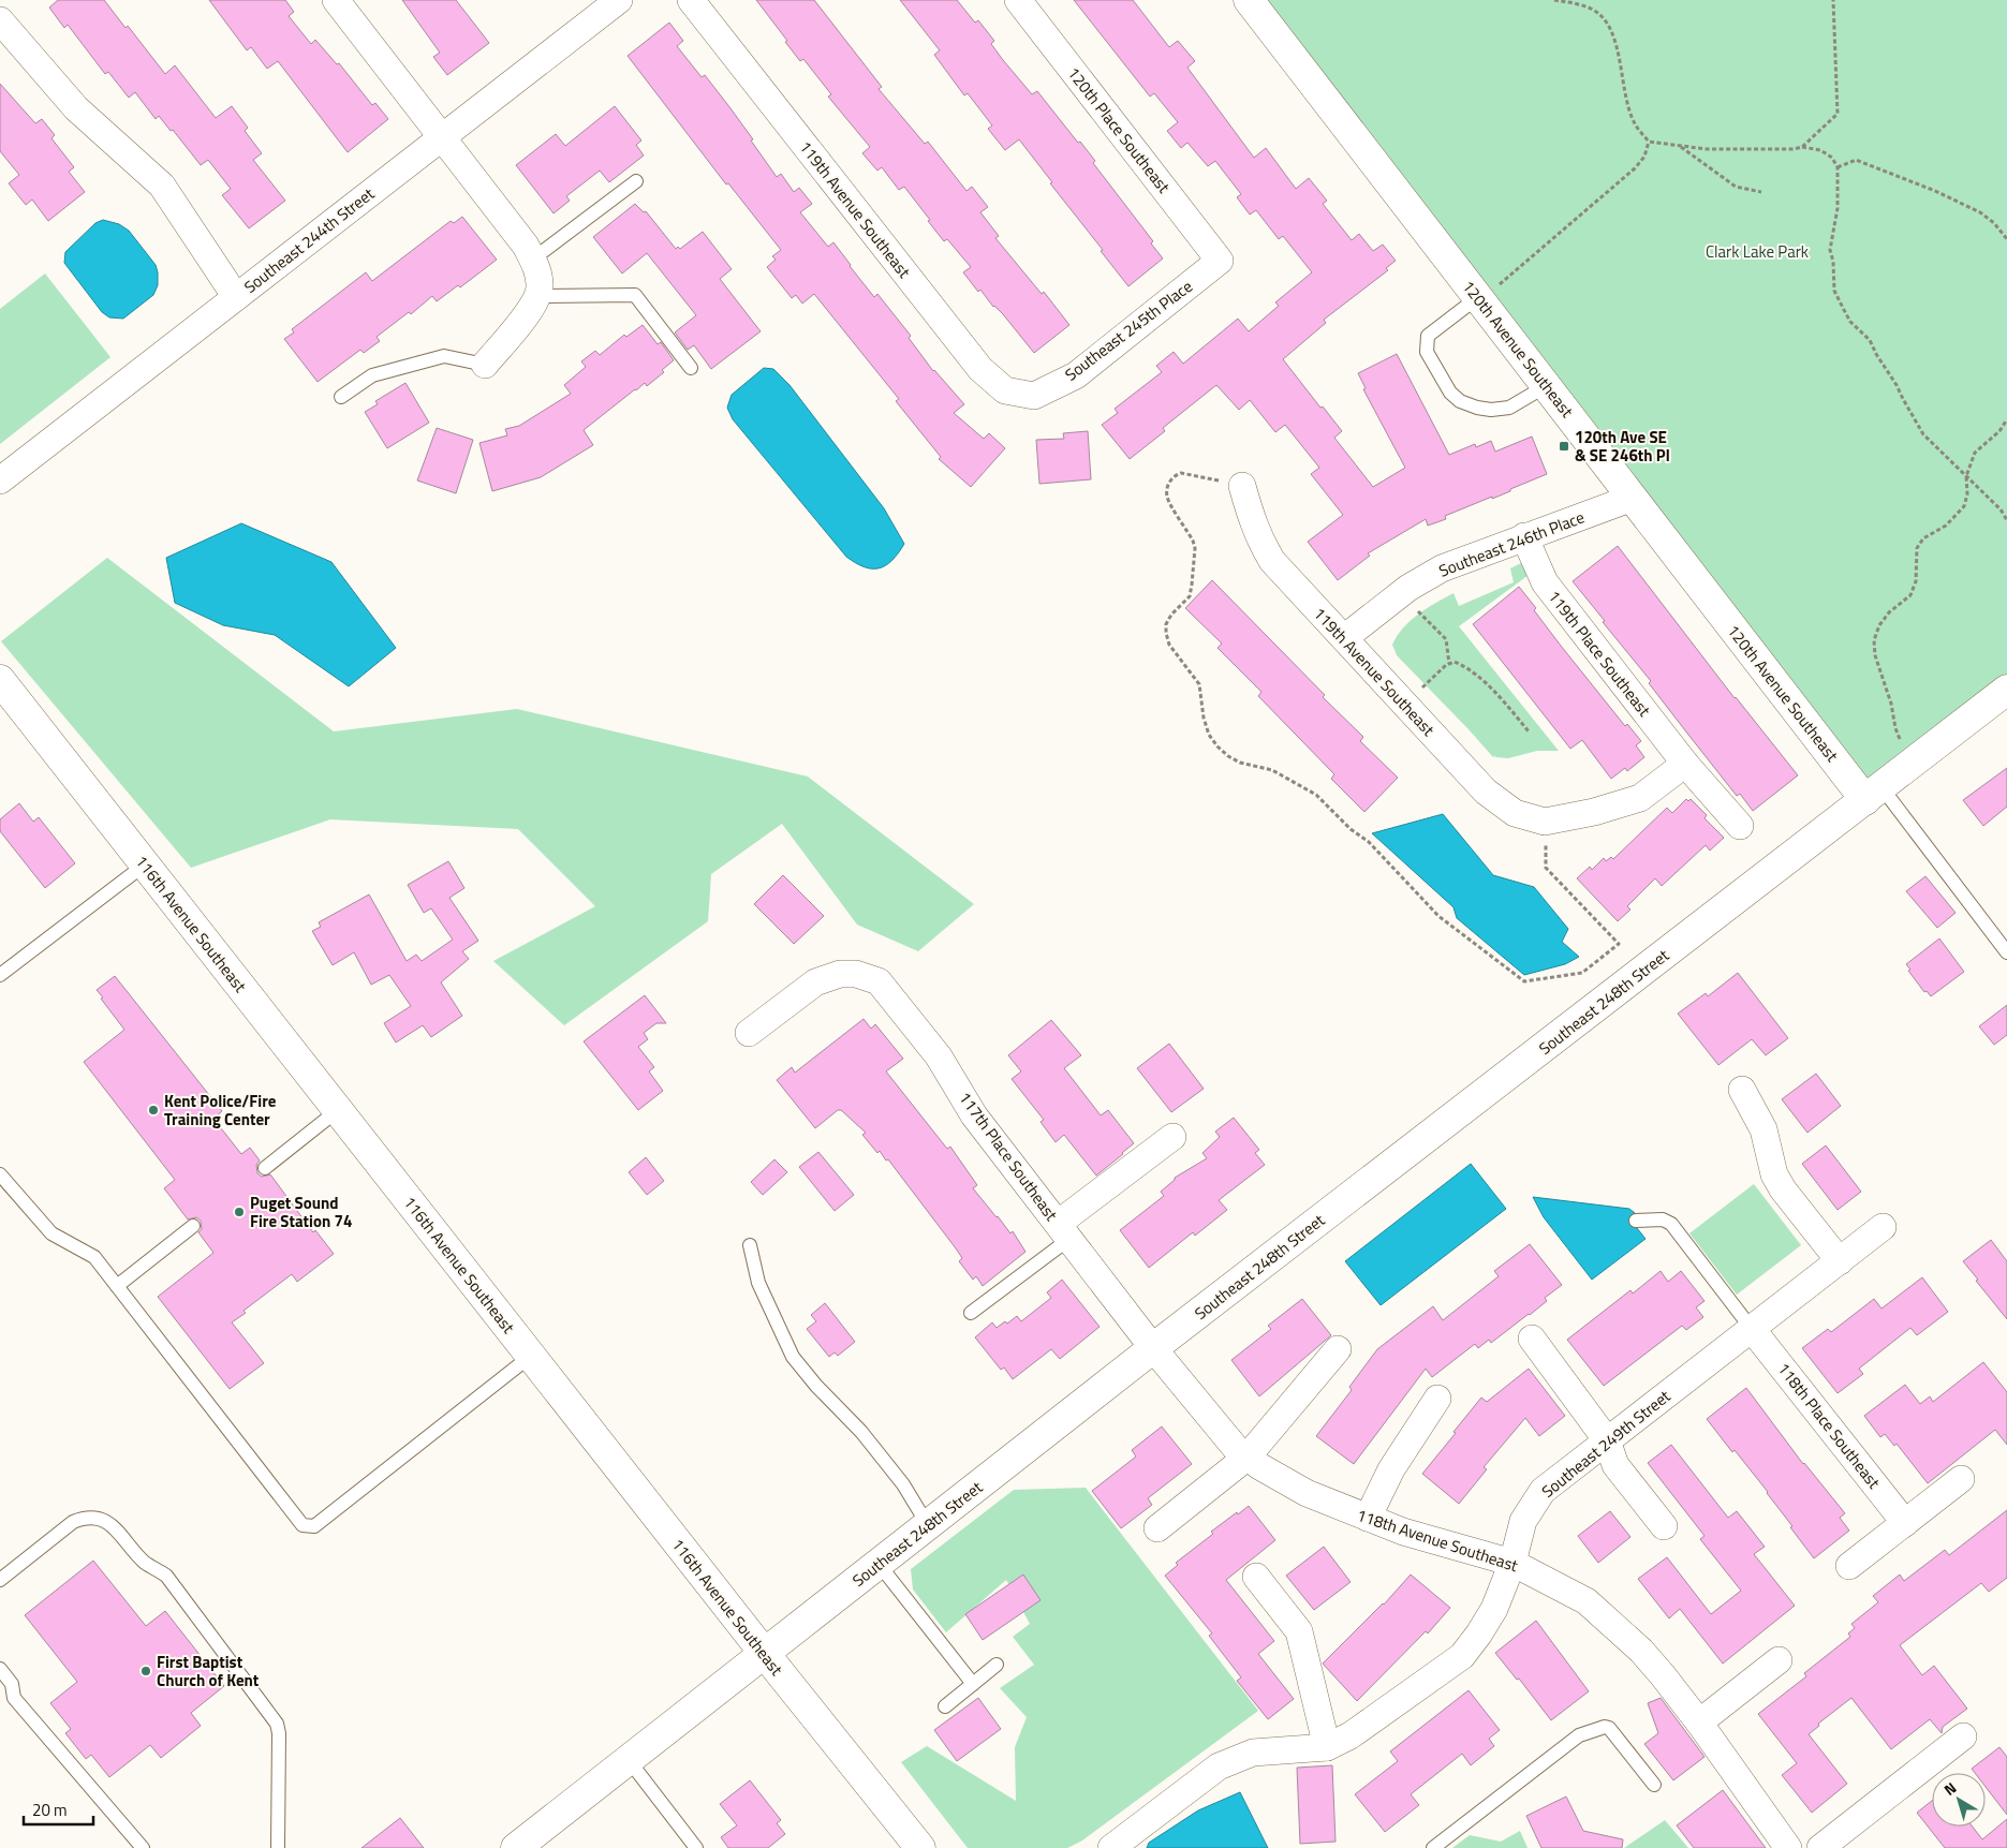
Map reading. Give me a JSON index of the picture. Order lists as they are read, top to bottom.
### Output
{
  "streets": {
    "street": [
      "120th Place Southeast",
      "119th Avenue Southeast",
      "Southeast 244th Street",
      "Southeast 245th Place",
      "120th Avenue Southeast",
      "Southeast 246th Place",
      "119th Place Southeast",
      "116th Avenue Southeast",
      "Southeast 248th Street",
      "117th Place Southeast",
      "118th Place Southeast",
      "Southeast 249th Street",
      "118th Avenue Southeast"
    ]
  },
  "crossings": [
    ["120th Place Southeast", "Southeast 245th Place"],
    ["119th Avenue Southeast", "Southeast 245th Place"],
    ["119th Avenue Southeast", "Southeast 246th Place"],
    ["120th Avenue Southeast", "Southeast 246th Place"],
    ["120th Avenue Southeast", "Southeast 248th Street"],
    ["Southeast 246th Place", "119th Place Southeast"],
    ["116th Avenue Southeast", "Southeast 248th Street"],
    ["Southeast 248th Street", "117th Place Southeast"],
    ["Southeast 248th Street", "118th Avenue Southeast"],
    ["117th Place Southeast", "118th Avenue Southeast"],
    ["118th Place Southeast", "Southeast 249th Street"],
    ["Southeast 249th Street", "118th Avenue Southeast"]
  ],
  "parks": ["Clark Lake Park"],
  "places": {
    "transit": ["120th Ave SE & SE 246th Pl"],
    "other": ["Kent Police/Fire Training Center", "Puget Sound Fire Station 74", "First Baptist Church of Kent"]
  },
  "scale_bar": "20 m",
  "north": "top left"
}
